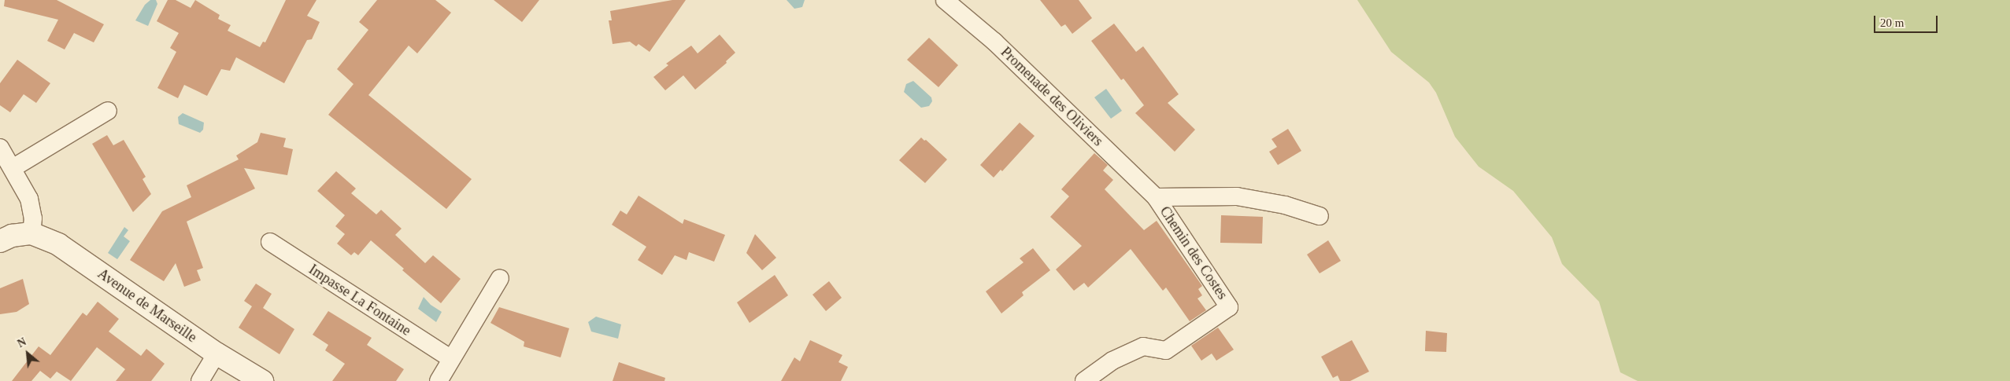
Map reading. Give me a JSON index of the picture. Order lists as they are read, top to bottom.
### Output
{
  "streets": {
    "street": [
      "Promenade des Oliviers",
      "Chemin des Costes",
      "Impasse La Fontaine",
      "Avenue de Marseille"
    ]
  },
  "crossings": [
    ["Promenade des Oliviers", "Chemin des Costes"]
  ],
  "scale_bar": "20 m",
  "north": "top left"
}
